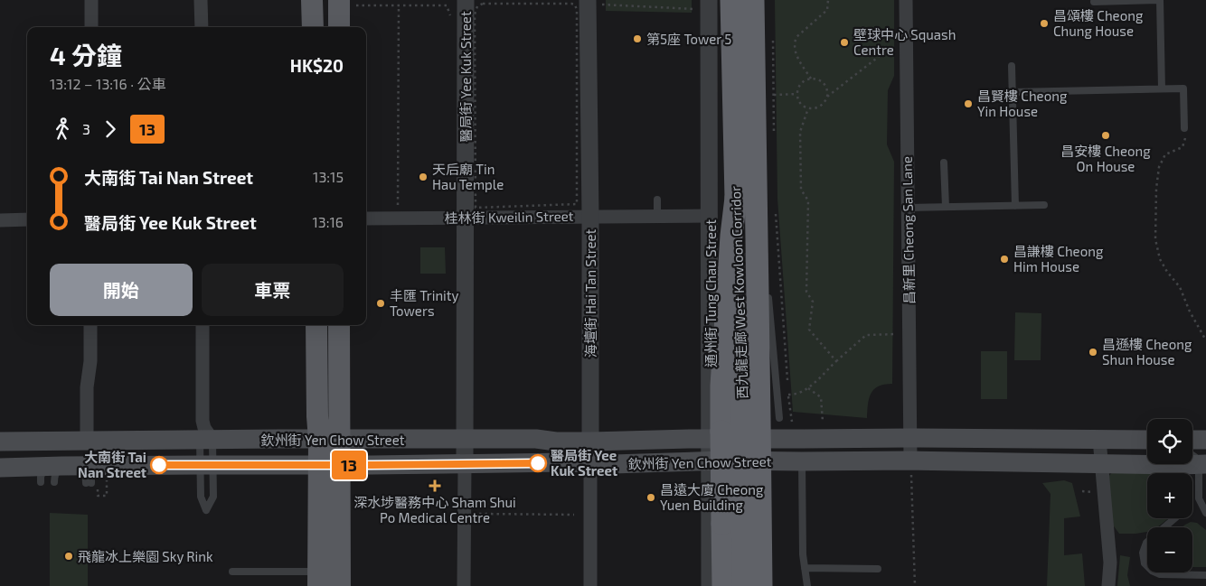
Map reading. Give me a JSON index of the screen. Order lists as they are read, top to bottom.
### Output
{
  "streets": {
    "highway": ["西九龍走廊 West Kowloon Corridor"],
    "main road": ["欽州街 Yen Chow Street"],
    "street": [
      "醫局街 Yee Kuk Street",
      "桂林街 Kweilin Street",
      "昌新里 Cheong San Lane",
      "海壇街 Hai Tan Street",
      "通州街 Tung Chau Street"
    ]
  },
  "crossings": [
    ["醫局街 Yee Kuk Street", "桂林街 Kweilin Street"],
    ["醫局街 Yee Kuk Street", "欽州街 Yen Chow Street"],
    ["桂林街 Kweilin Street", "海壇街 Hai Tan Street"],
    ["桂林街 Kweilin Street", "通州街 Tung Chau Street"],
    ["昌新里 Cheong San Lane", "欽州街 Yen Chow Street"],
    ["海壇街 Hai Tan Street", "欽州街 Yen Chow Street"],
    ["通州街 Tung Chau Street", "欽州街 Yen Chow Street"]
  ],
  "places": {
    "other": [
      "昌頌樓 Cheong Chung House",
      "第5座 Tower 5",
      "壁球中心 Squash Centre",
      "昌賢樓 Cheong Yin House",
      "昌安樓 Cheong On House",
      "天后廟 Tin Hau Temple",
      "昌謙樓 Cheong Him House",
      "丰匯 Trinity Towers",
      "昌遜樓 Cheong Shun House",
      "醫局街 Yee Kuk Street",
      "大南街 Tai Nan Street",
      "昌遠大廈 Cheong Yuen Building",
      "飛龍冰上樂園 Sky Rink"
    ],
    "health": ["深水埗醫務中心 Sham Shui Po Medical Centre"]
  },
  "lines": ["bus line 13"],
  "page": {
    "on_map": "13",
    "heading": ["4 分鐘", "13:12 – 13:16 · 公車", "HK$20"],
    "legs": ["3", "13"],
    "list": [
      {
        "name": "大南街 Tai Nan Street",
        "value": "13:15"
      },
      {
        "name": "醫局街 Yee Kuk Street",
        "value": "13:16"
      }
    ],
    "buttons": ["開始", "車票"],
    "map_buttons": ["+", "−"]
  }
}
